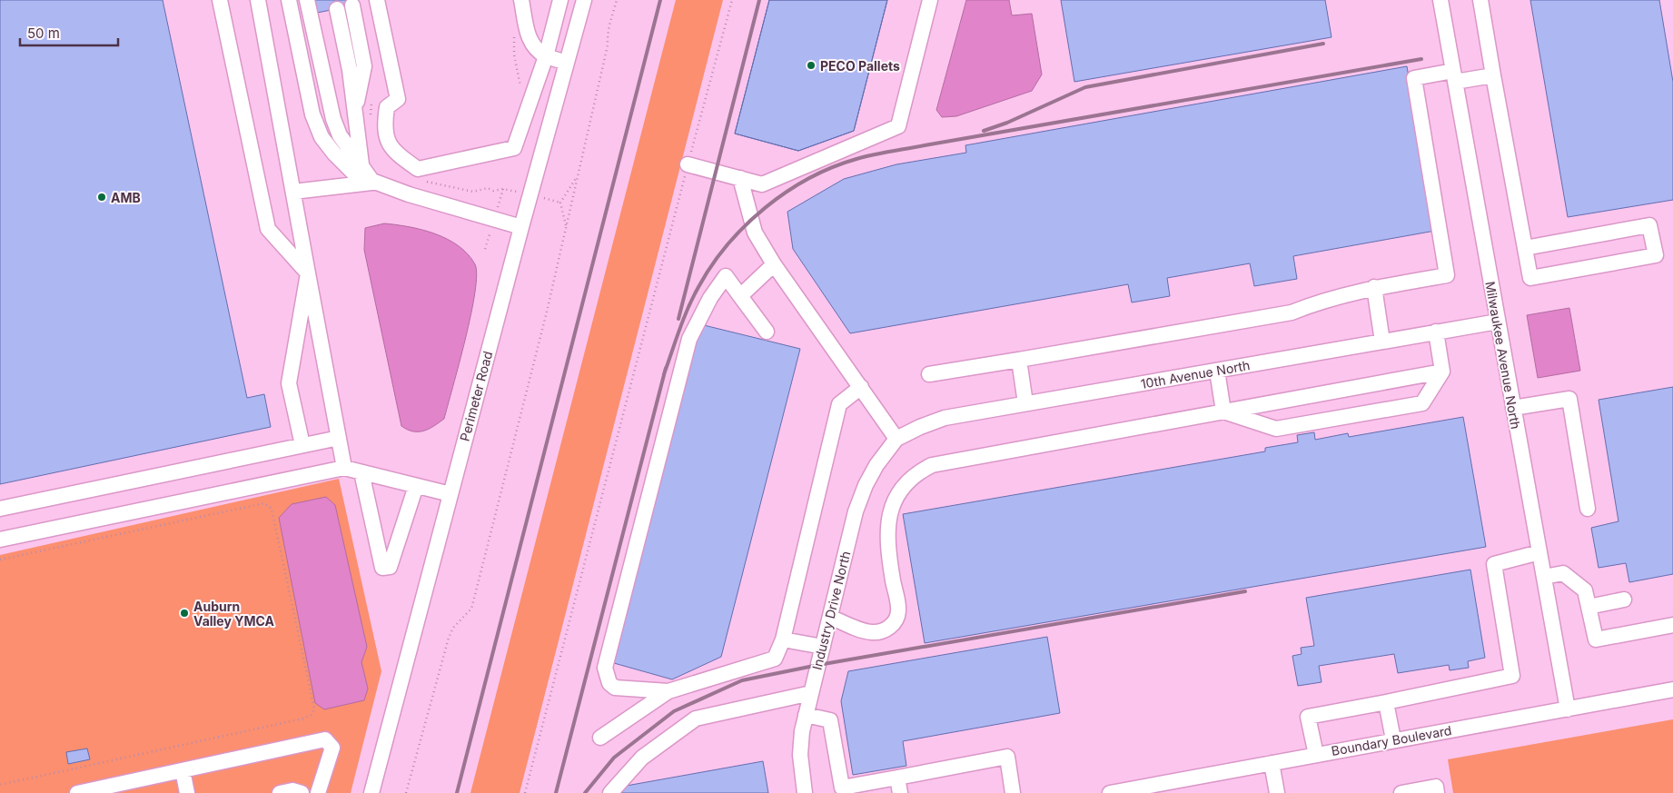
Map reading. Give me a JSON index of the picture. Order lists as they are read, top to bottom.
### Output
{
  "streets": {
    "street": [
      "Milwaukee Avenue North",
      "10th Avenue North",
      "Perimeter Road",
      "Industry Drive North",
      "Boundary Boulevard"
    ]
  },
  "crossings": [
    ["Milwaukee Avenue North", "10th Avenue North"],
    ["Milwaukee Avenue North", "Boundary Boulevard"],
    ["10th Avenue North", "Industry Drive North"]
  ],
  "places": ["PECO Pallets", "AMB", "Auburn Valley YMCA"],
  "scale_bar": "50 m"
}
